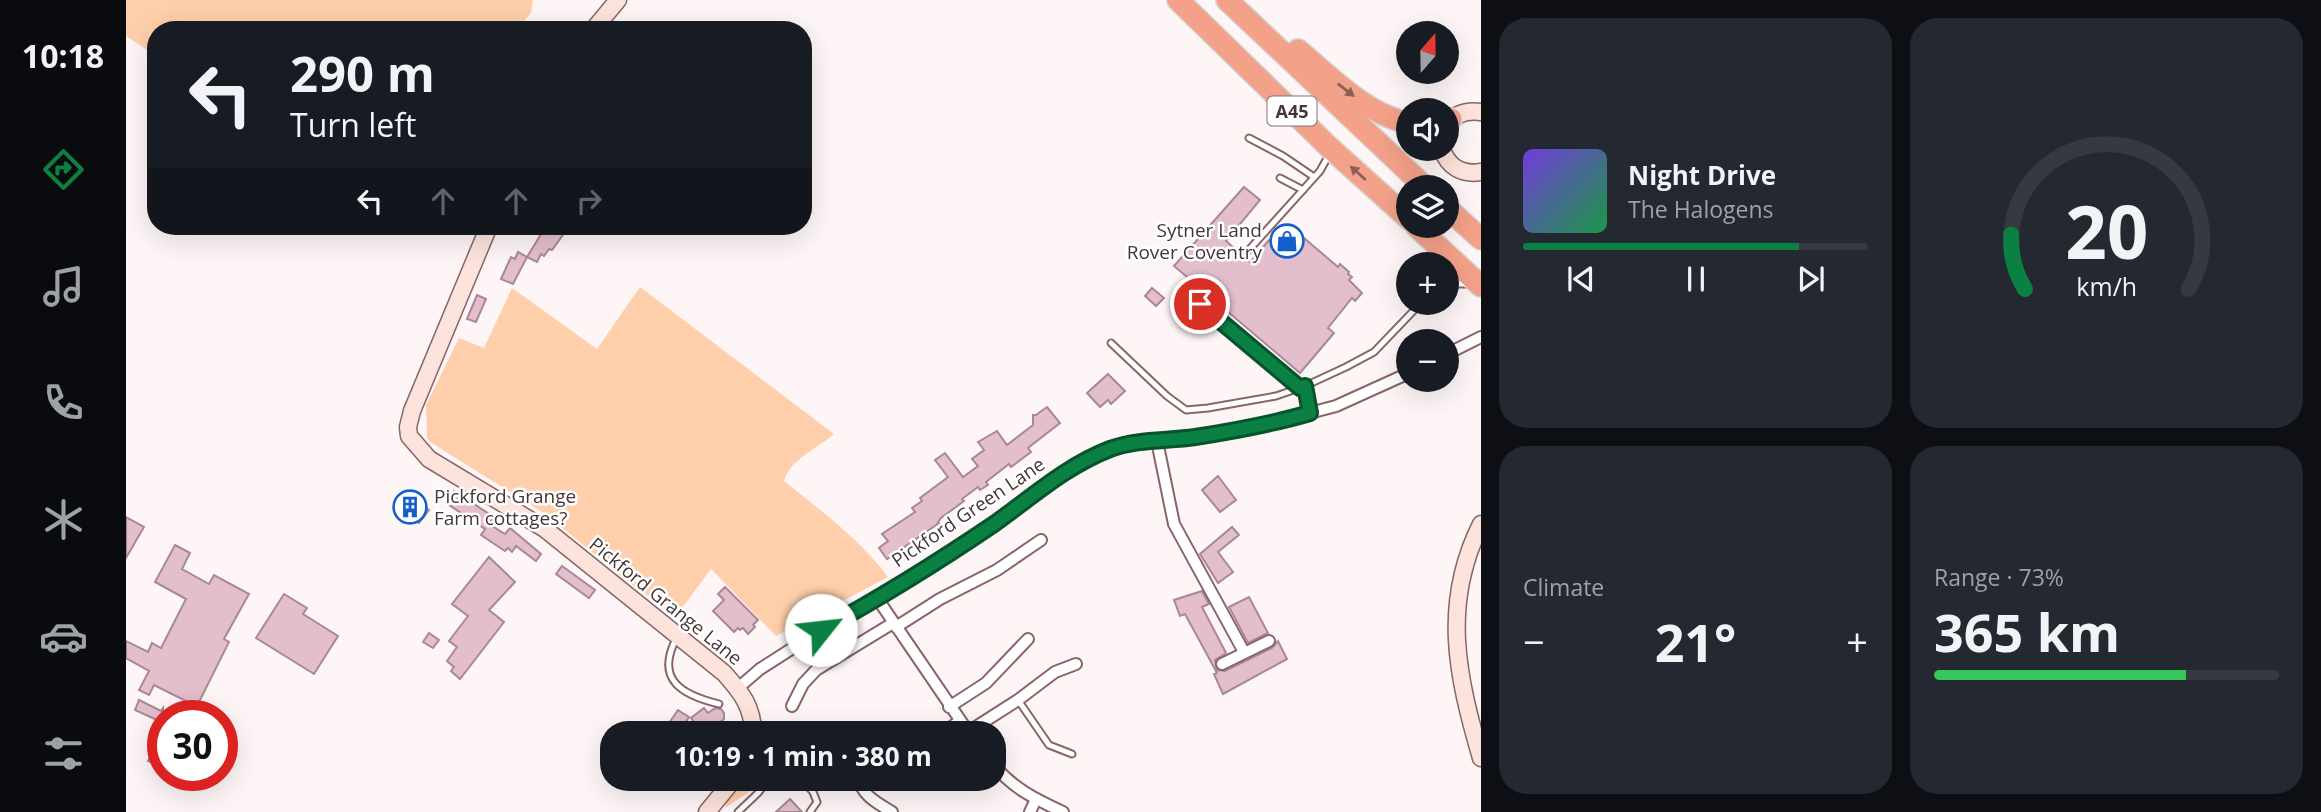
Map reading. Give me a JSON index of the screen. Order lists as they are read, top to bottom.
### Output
{
  "streets": {
    "highway": ["A45"],
    "street": ["Pickford Green Lane", "Pickford Grange Lane"]
  },
  "crossings": [
    ["Pickford Green Lane", "Pickford Grange Lane"]
  ],
  "places": {
    "shop": ["Sytner Land Rover Coventry"],
    "building": ["Pickford Grange Farm cottages?"]
  },
  "north": "top",
  "page": {
    "tabs": "10:18",
    "map_buttons": ["+", "−"],
    "turn": ["290 m", "Turn left"],
    "song": ["Night Drive", "The Halogens"],
    "tile": [
      "Climate",
      ["Range · 73%", "365 km"]
    ],
    "heat": ["−", "21°", "+"],
    "limit": "30",
    "trip": "10:19 · 1 min · 380 m",
    "gauge": ["20", "km/h"]
  }
}
